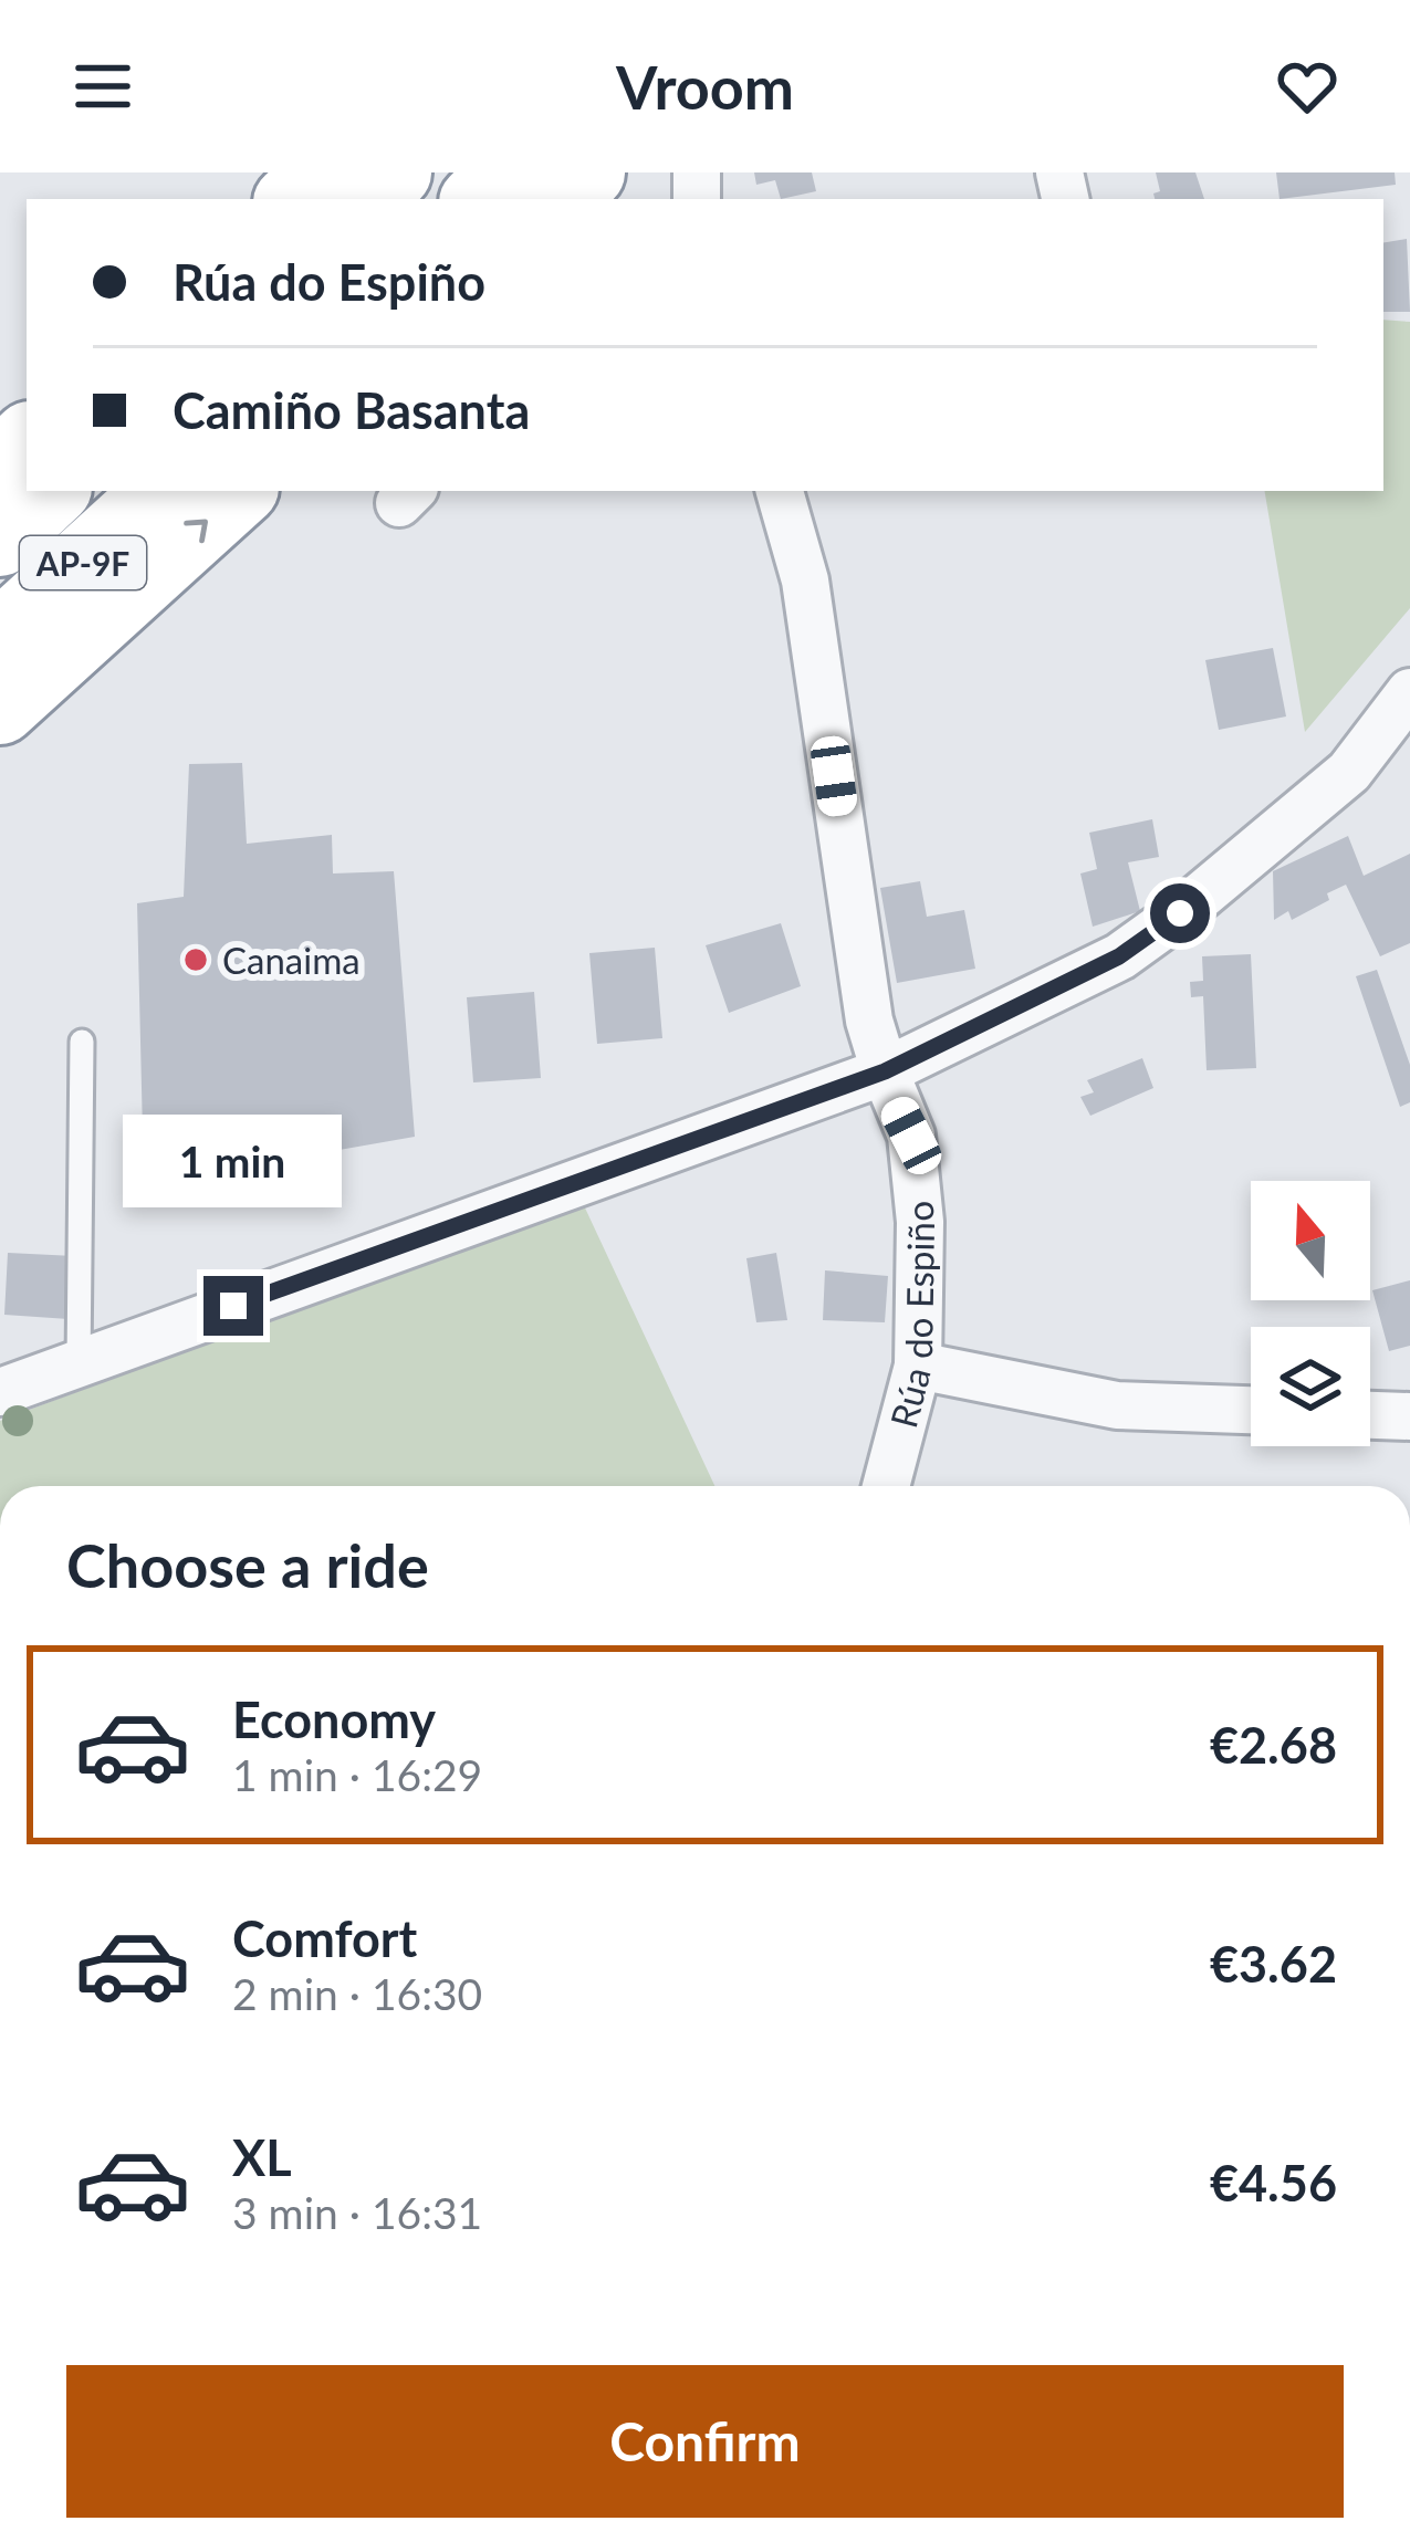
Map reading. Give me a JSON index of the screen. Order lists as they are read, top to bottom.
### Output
{
  "streets": {
    "highway": ["AP-9F"],
    "street": ["Rúa do Espiño"]
  },
  "places": ["Canaima"],
  "north": "top",
  "page": {
    "header": "Vroom",
    "banner": ["Rúa do Espiño", "Camiño Basanta"],
    "bubble": "1 min",
    "heading": "Choose a ride",
    "list": [
      {
        "name": "Economy",
        "note": "1 min · 16:29",
        "value": "€2.68"
      },
      {
        "name": "Comfort",
        "note": "2 min · 16:30",
        "value": "€3.62"
      },
      {
        "name": "XL",
        "note": "3 min · 16:31",
        "value": "€4.56"
      }
    ],
    "buttons": "Confirm"
  }
}
